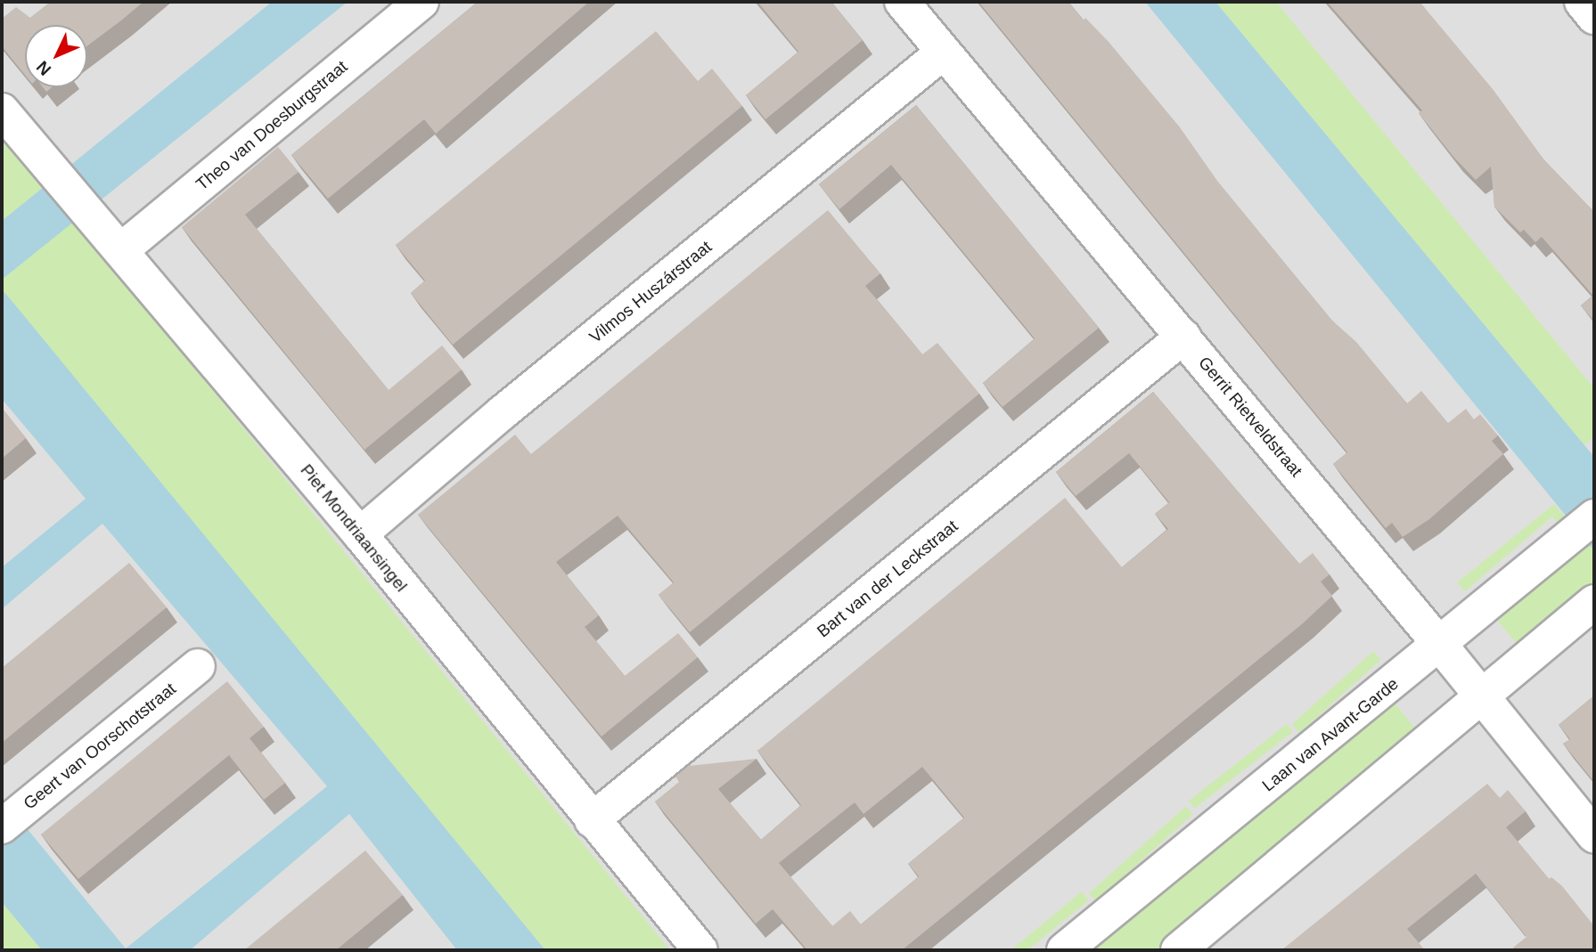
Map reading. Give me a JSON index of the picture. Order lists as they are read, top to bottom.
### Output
{
  "streets": {
    "street": [
      "Theo van Doesburgstraat",
      "Vilmos Huszárstraat",
      "Gerrit Rietveldstraat",
      "Piet Mondriaansingel",
      "Bart van der Leckstraat",
      "Laan van Avant-Garde",
      "Geert van Oorschotstraat"
    ]
  },
  "crossings": [
    ["Theo van Doesburgstraat", "Piet Mondriaansingel"],
    ["Vilmos Huszárstraat", "Gerrit Rietveldstraat"],
    ["Vilmos Huszárstraat", "Piet Mondriaansingel"],
    ["Gerrit Rietveldstraat", "Bart van der Leckstraat"],
    ["Gerrit Rietveldstraat", "Laan van Avant-Garde"],
    ["Piet Mondriaansingel", "Bart van der Leckstraat"]
  ],
  "north": "bottom left"
}
